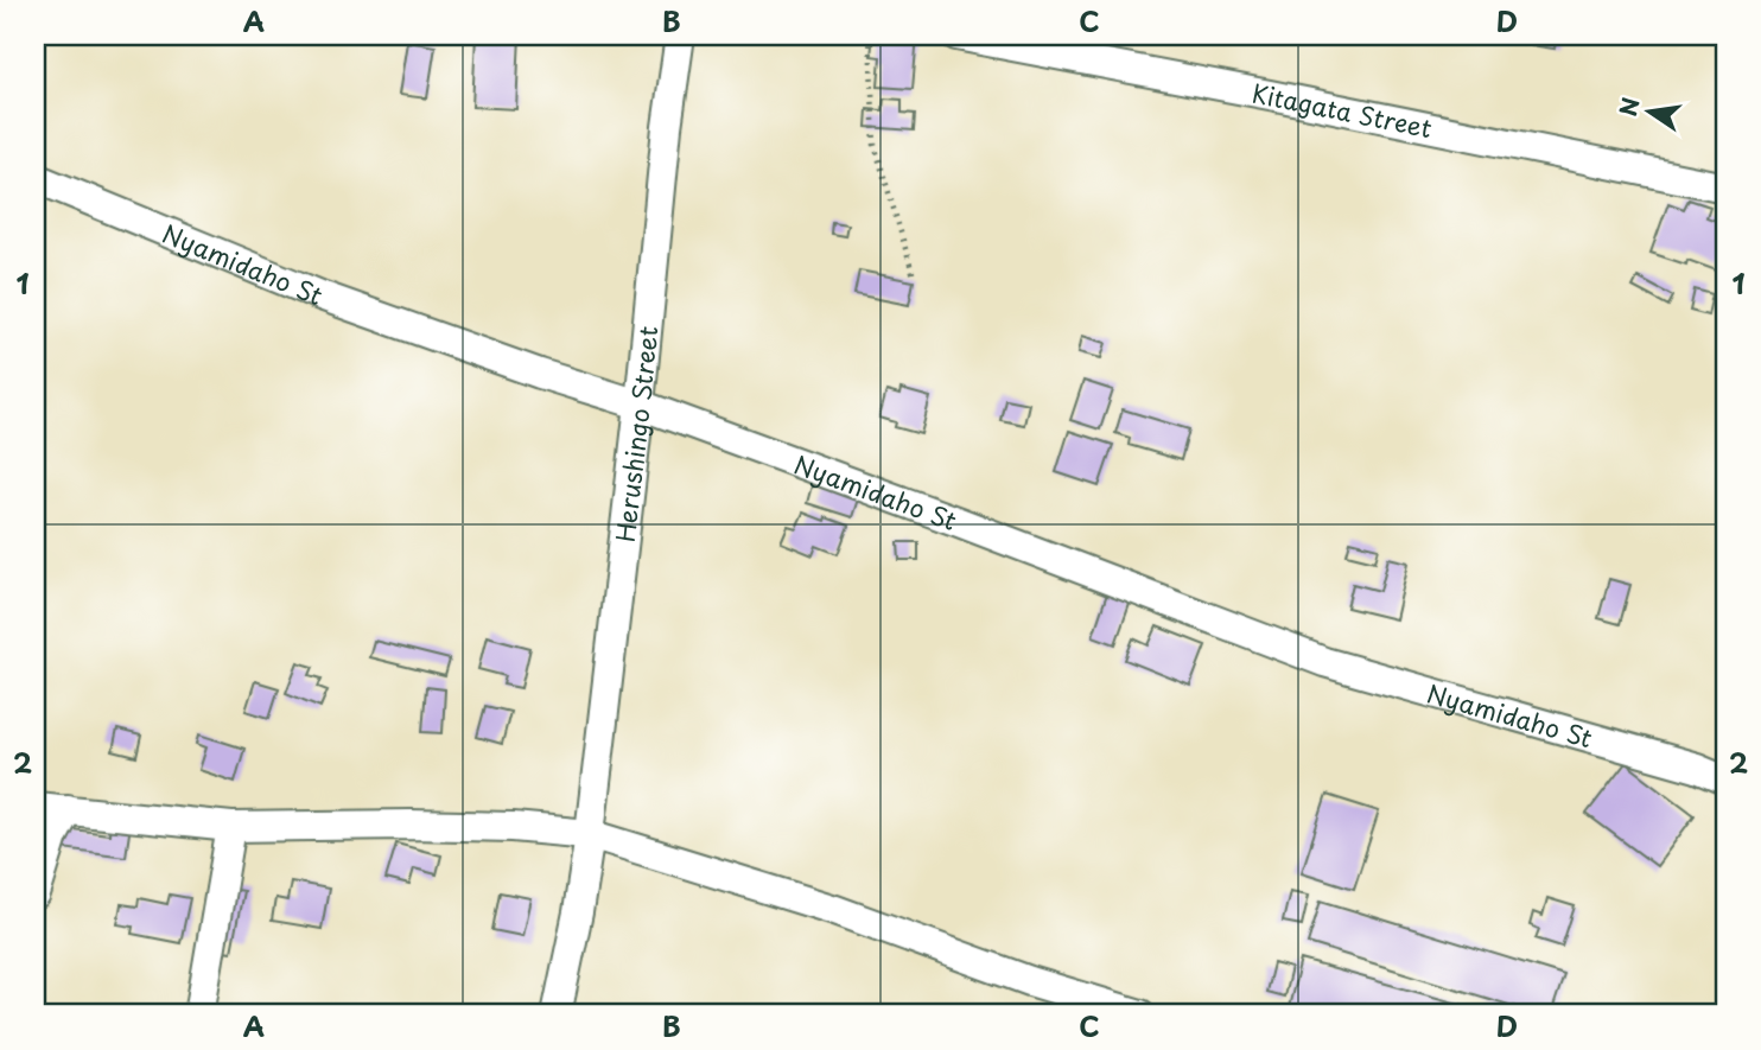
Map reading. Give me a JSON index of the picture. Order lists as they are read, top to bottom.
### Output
{
  "streets": {
    "street": ["Kitagata Street", "Nyamidaho St", "Herushingo Street"]
  },
  "crossings": [
    ["Nyamidaho St", "Herushingo Street"]
  ],
  "north": "left",
  "grid": {
    "columns": [
      "A",
      "B",
      "C",
      "D"
    ],
    "rows": ["1", "2"]
  }
}
